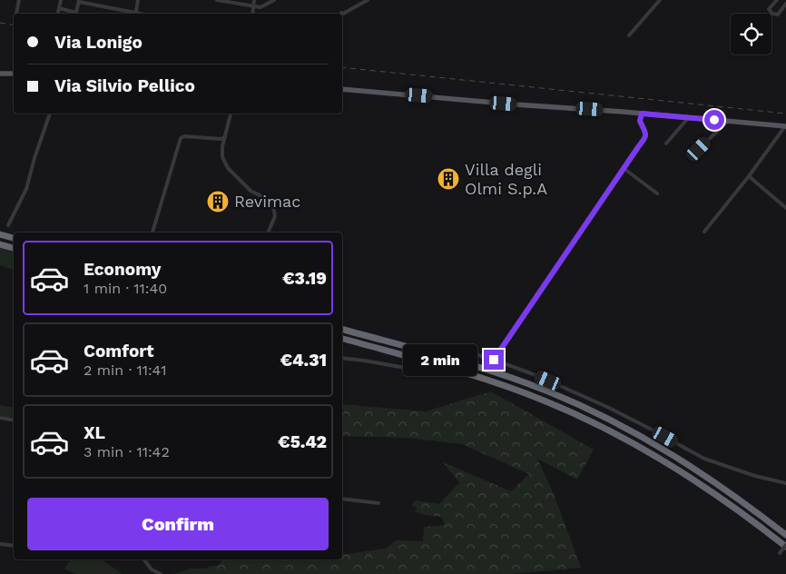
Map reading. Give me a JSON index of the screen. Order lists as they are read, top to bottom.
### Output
{
  "places": {
    "building": ["Villa degli Olmi S.p.A", "Revimac"]
  },
  "page": {
    "banner": ["Via Lonigo", "Via Silvio Pellico"],
    "list": [
      {
        "name": "Economy",
        "note": "1 min · 11:40",
        "value": "€3.19"
      },
      {
        "name": "Comfort",
        "note": "2 min · 11:41",
        "value": "€4.31"
      },
      {
        "name": "XL",
        "note": "3 min · 11:42",
        "value": "€5.42"
      }
    ],
    "bubble": "2 min",
    "buttons": "Confirm"
  }
}
